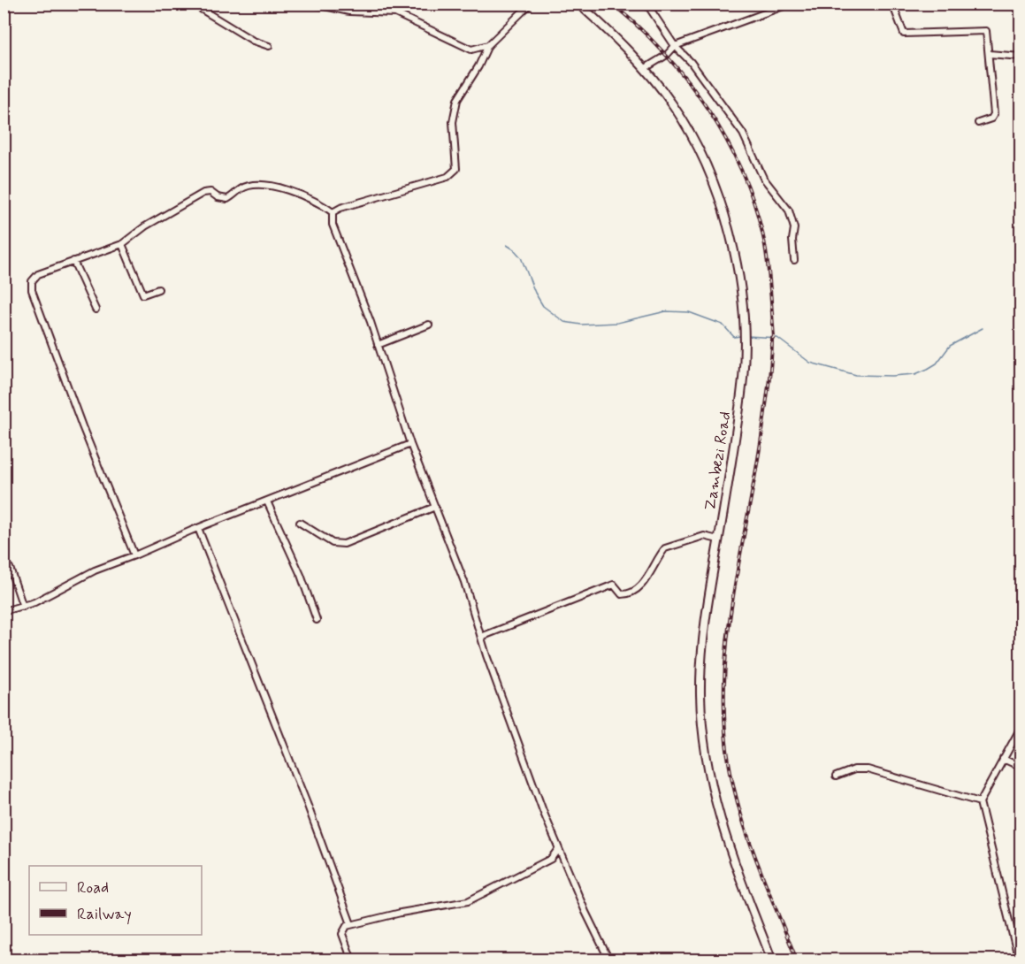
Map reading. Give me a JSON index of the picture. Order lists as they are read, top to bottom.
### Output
{
  "streets": {
    "main road": ["Zambezi Road"]
  },
  "legend": ["Road", "Railway"]
}
